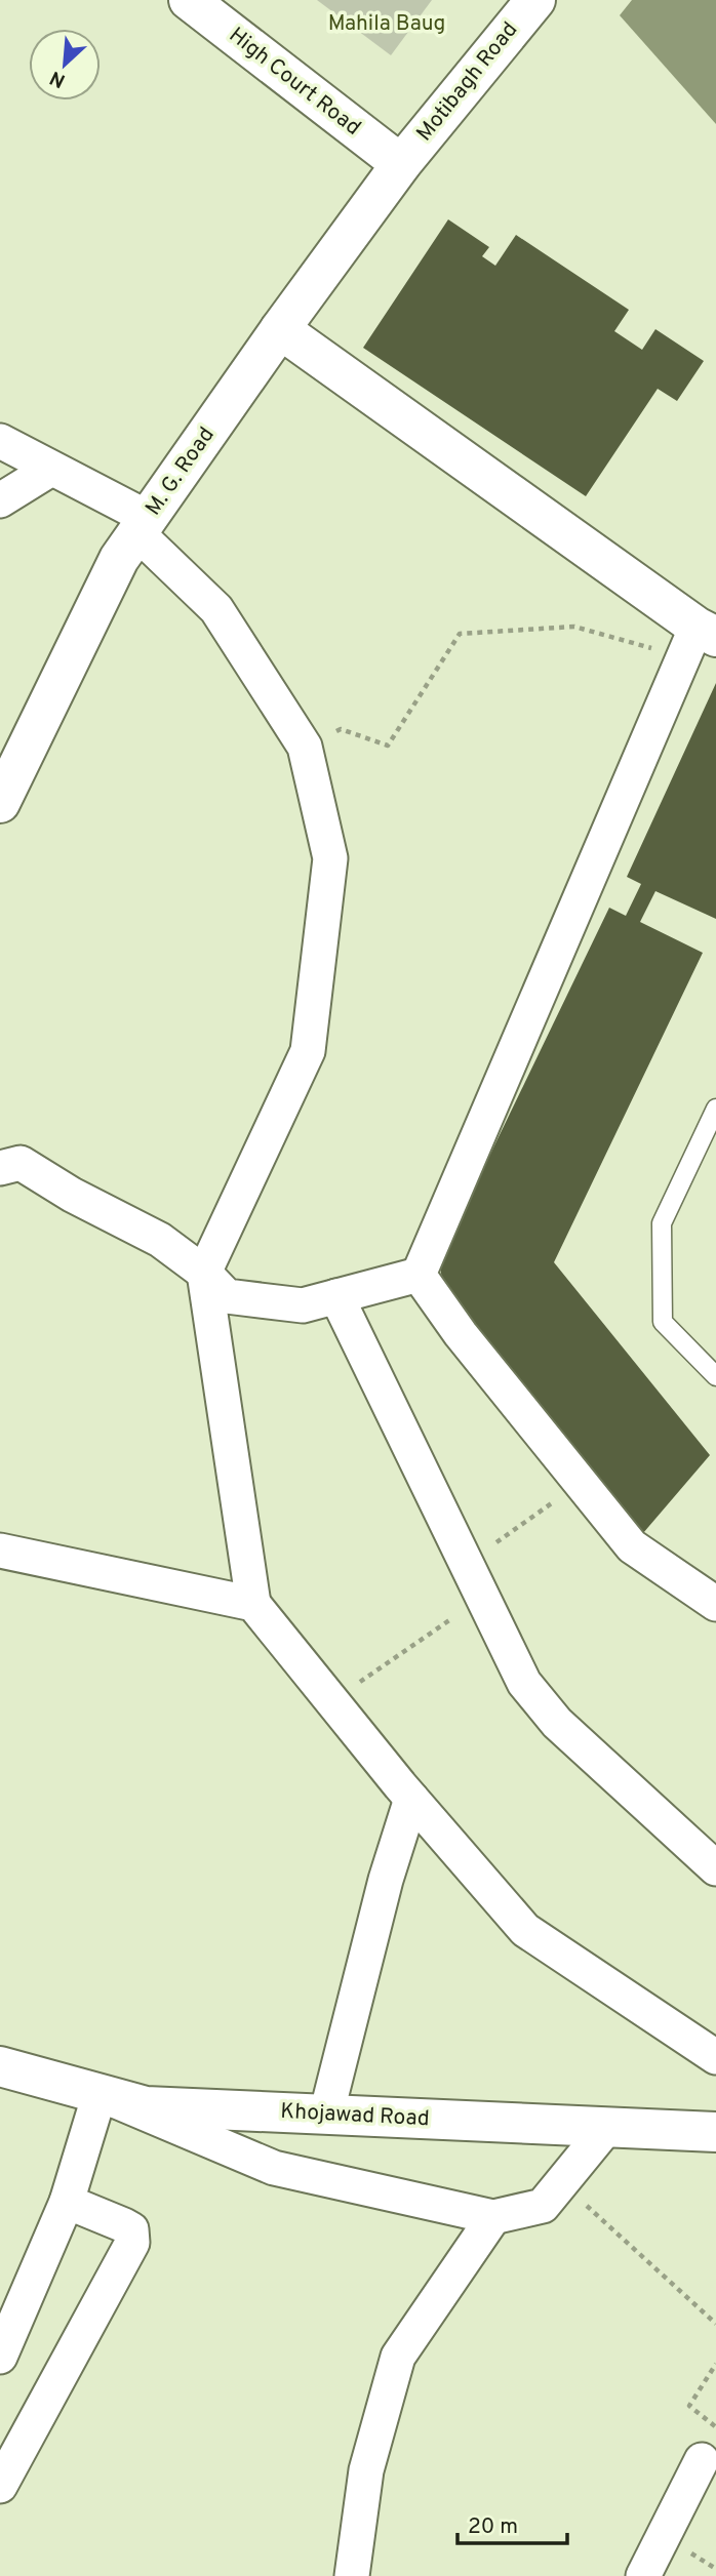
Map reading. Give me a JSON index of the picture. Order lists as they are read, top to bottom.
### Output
{
  "streets": {
    "main road": [
      "High Court Road",
      "Motibagh Road",
      "M. G. Road",
      "Khojawad Road"
    ]
  },
  "crossings": [
    ["High Court Road", "Motibagh Road"],
    ["High Court Road", "M. G. Road"],
    ["Motibagh Road", "M. G. Road"]
  ],
  "parks": ["Mahila Baug"],
  "scale_bar": "20 m",
  "north": "bottom left"
}
